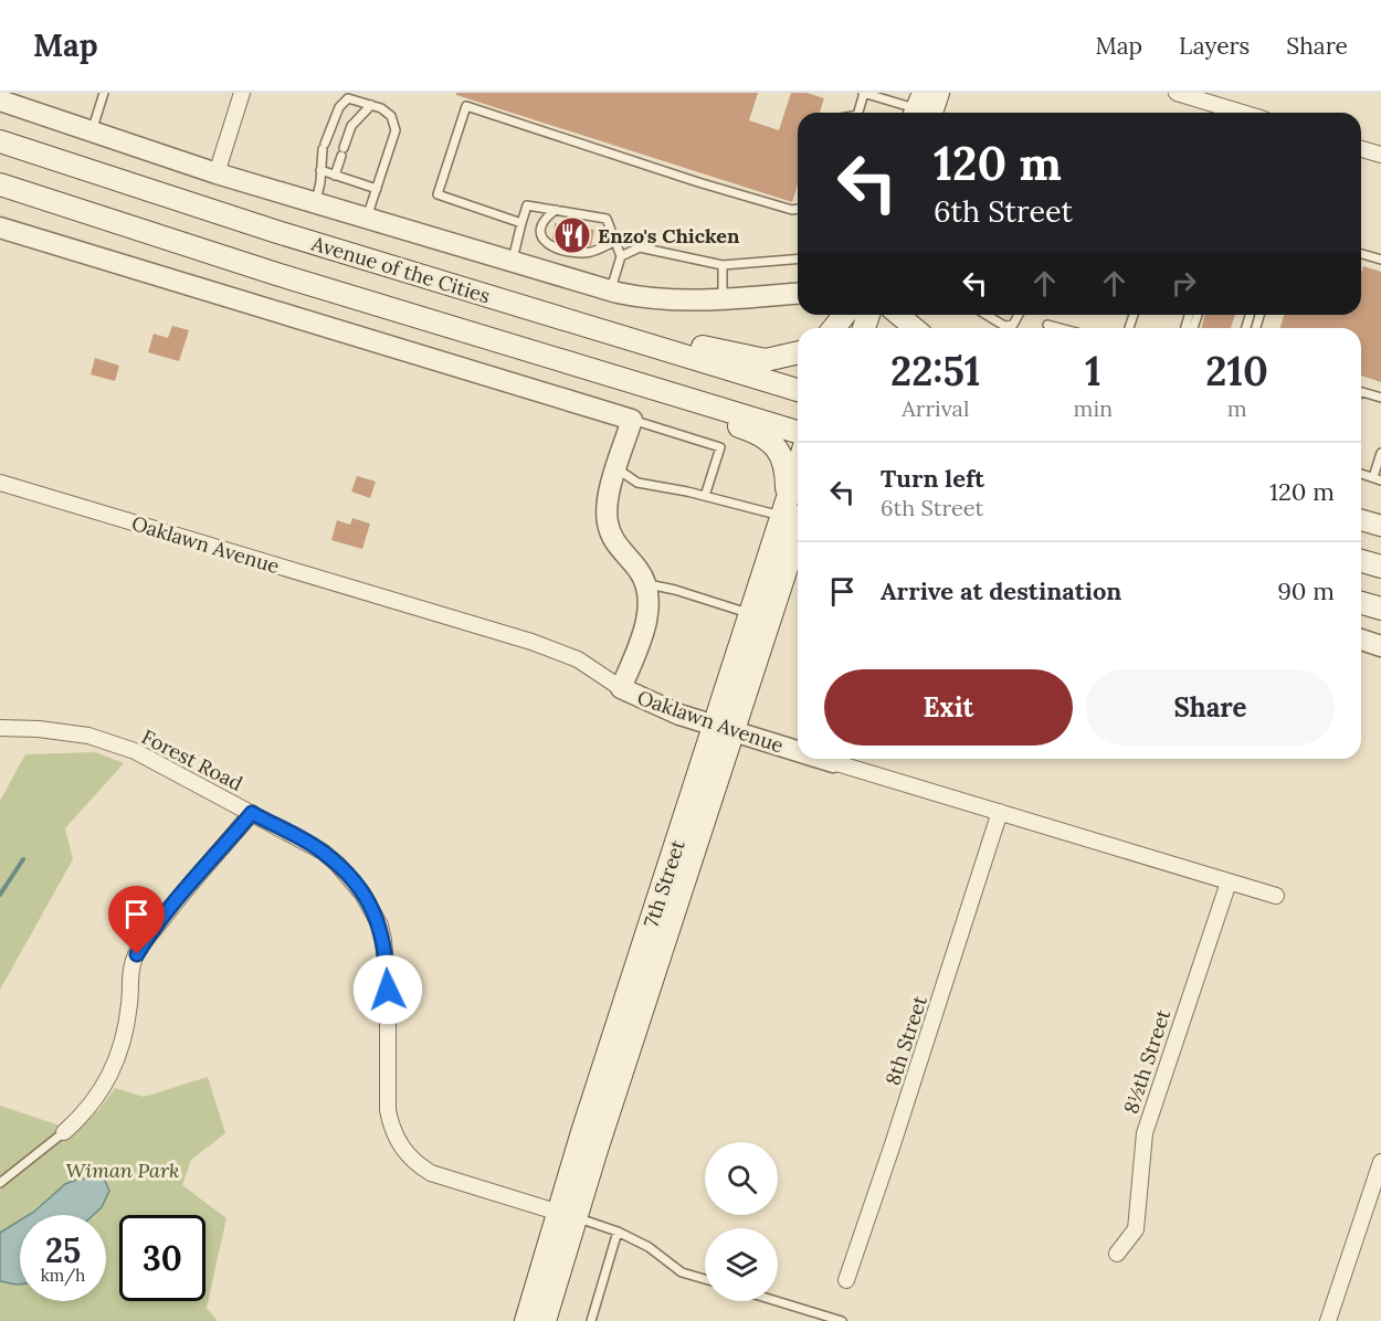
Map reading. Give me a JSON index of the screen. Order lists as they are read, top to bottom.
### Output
{
  "streets": {
    "main road": ["Avenue of the Cities", "7th Street"],
    "street": [
      "Oaklawn Avenue",
      "Forest Road",
      "8th Street",
      "8½th Street"
    ]
  },
  "crossings": [
    ["Oaklawn Avenue", "7th Street"],
    ["Oaklawn Avenue", "8th Street"],
    ["Oaklawn Avenue", "8½th Street"],
    ["Forest Road", "7th Street"]
  ],
  "parks": ["Wiman Park"],
  "places": {
    "restaurant": ["Enzo's Chicken"]
  },
  "page": {
    "header": "Map",
    "nav": ["Map", "Layers", "Share"],
    "turn": ["120 m", "6th Street"],
    "eta": [
      "22:51",
      "Arrival",
      "1",
      "min",
      "210",
      "m"
    ],
    "list": [
      {
        "name": "Turn left",
        "note": "6th Street",
        "value": "120 m"
      },
      {
        "name": "Arrive at destination",
        "value": "90 m"
      }
    ],
    "buttons": ["Exit", "Share"],
    "speed": "25 km/h",
    "limit": "30"
  }
}
